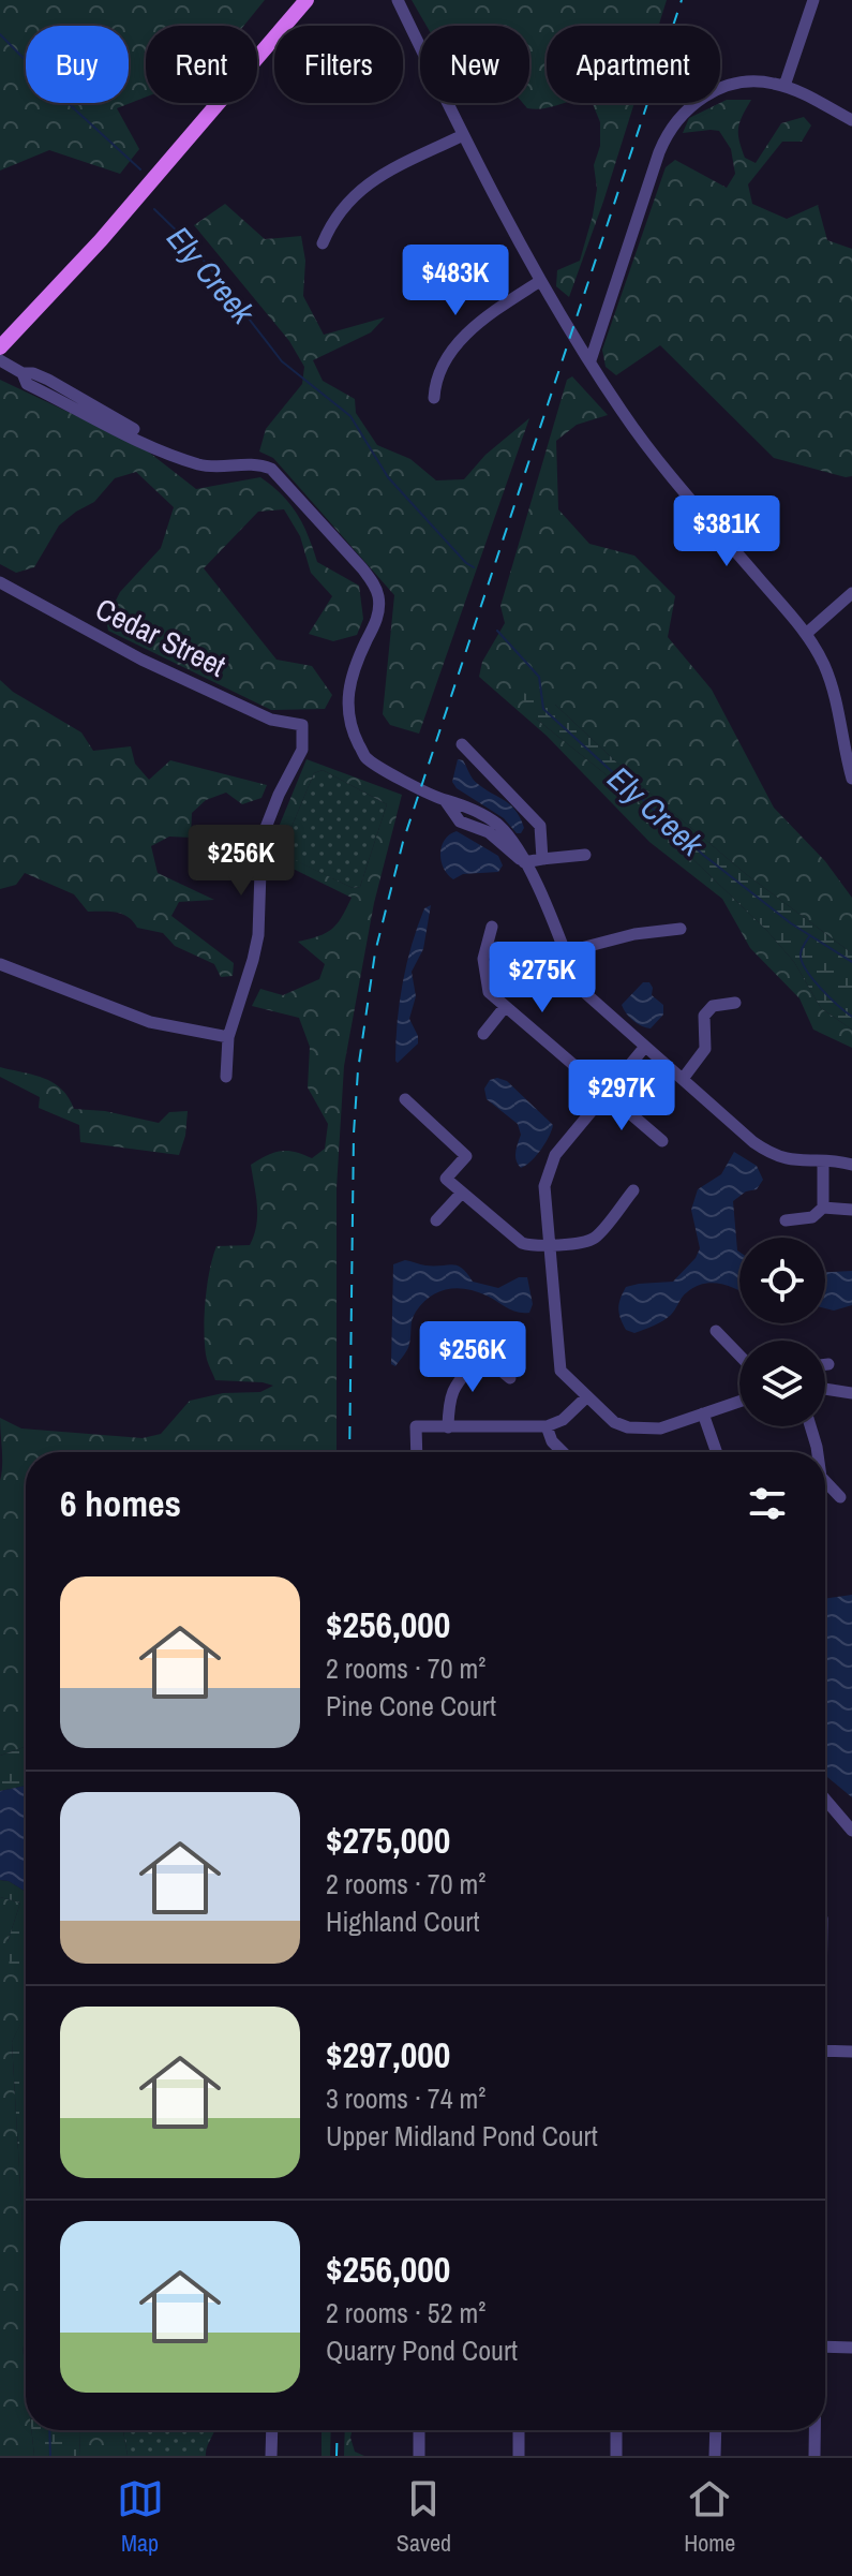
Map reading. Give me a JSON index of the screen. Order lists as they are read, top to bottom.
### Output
{
  "streets": {
    "street": ["Cedar Street"]
  },
  "water": ["Ely Creek"],
  "page": {
    "chip": [
      "Buy",
      "Rent",
      "Filters",
      "New",
      "Apartment"
    ],
    "price": [
      "$483K",
      "$381K",
      "$256K",
      "$275K",
      "$297K",
      "$256K"
    ],
    "heading": "6 homes",
    "list": [
      {
        "name": "$256,000",
        "note": "2 rooms · 70 m² · Pine Cone Court"
      },
      {
        "name": "$275,000",
        "note": "2 rooms · 70 m² · Highland Court"
      },
      {
        "name": "$297,000",
        "note": "3 rooms · 74 m² · Upper Midland Pond Court"
      },
      {
        "name": "$256,000",
        "note": "2 rooms · 52 m² · Quarry Pond Court"
      }
    ],
    "tabs": ["Map", "Saved", "Home"]
  }
}
